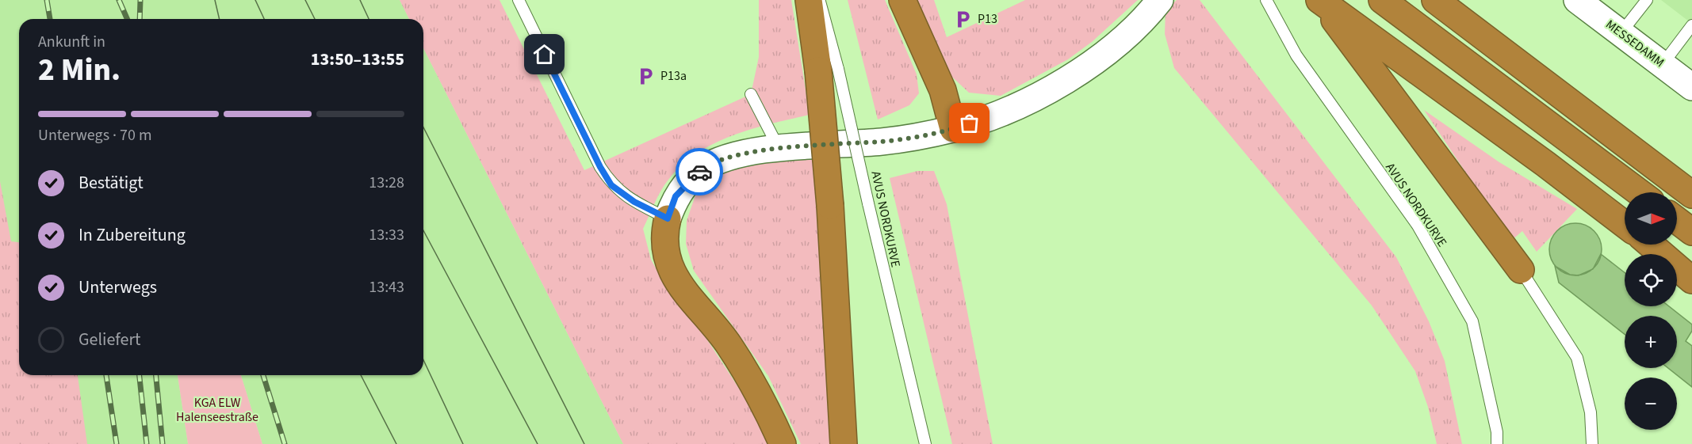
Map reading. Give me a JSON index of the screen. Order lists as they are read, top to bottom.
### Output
{
  "streets": {
    "main road": ["MESSEDAMM"],
    "lane": ["AVUS NORDKURVE"]
  },
  "parks": ["KGA ELW Halenseestraße"],
  "places": {
    "parking": ["P13", "P13a"]
  },
  "north": "right",
  "page": {
    "heading": ["2 Min.", "Ankunft in", "13:50–13:55"],
    "bar": "Unterwegs · 70 m",
    "list": [
      ["Bestätigt", "13:28"],
      ["In Zubereitung", "13:33"],
      ["Unterwegs", "13:43"],
      "Geliefert"
    ],
    "map_buttons": ["+", "−"]
  }
}
